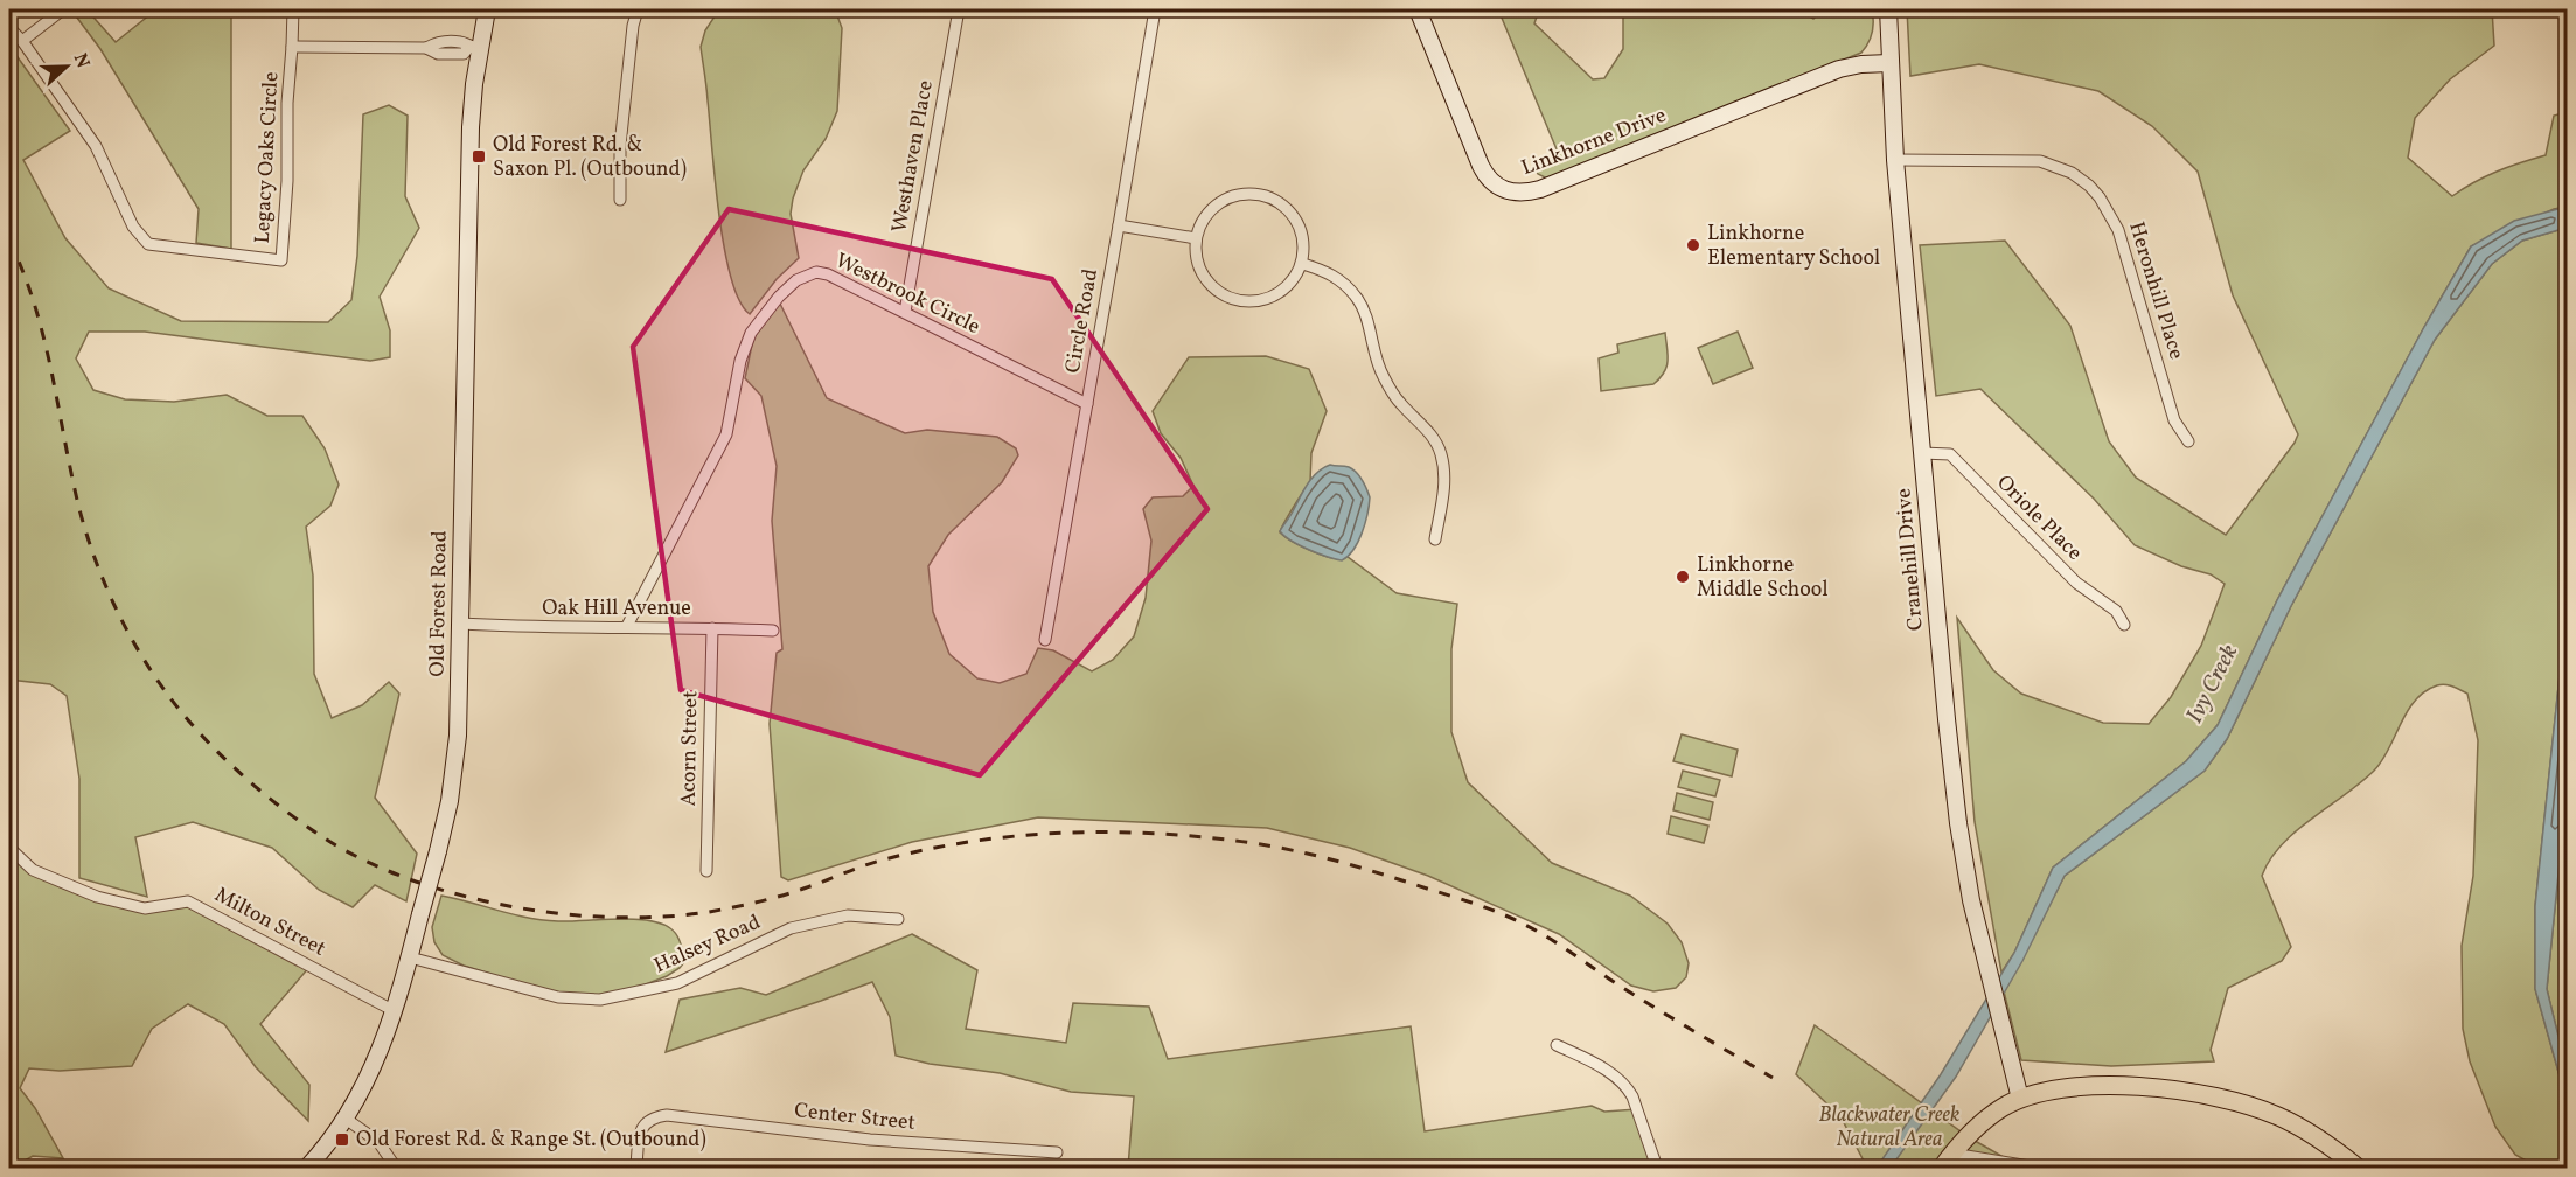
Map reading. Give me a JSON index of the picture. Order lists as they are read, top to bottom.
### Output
{
  "streets": {
    "main road": ["Linkhorne Drive", "Cranehill Drive", "Old Forest Road"],
    "street": [
      "Westhaven Place",
      "Legacy Oaks Circle",
      "Heronhill Place",
      "Westbrook Circle",
      "Circle Road",
      "Oriole Place",
      "Oak Hill Avenue",
      "Acorn Street",
      "Milton Street",
      "Halsey Road",
      "Center Street"
    ]
  },
  "crossings": [
    ["Linkhorne Drive", "Cranehill Drive"],
    ["Westhaven Place", "Westbrook Circle"],
    ["Heronhill Place", "Cranehill Drive"],
    ["Westbrook Circle", "Circle Road"],
    ["Westbrook Circle", "Oak Hill Avenue"],
    ["Oriole Place", "Cranehill Drive"],
    ["Old Forest Road", "Oak Hill Avenue"],
    ["Old Forest Road", "Milton Street"],
    ["Old Forest Road", "Halsey Road"],
    ["Oak Hill Avenue", "Acorn Street"]
  ],
  "water": ["Ivy Creek"],
  "parks": ["Blackwater Creek Natural Area"],
  "places": {
    "transit": ["Old Forest Rd. & Saxon Pl. (Outbound)", "Old Forest Rd. & Range St. (Outbound)"],
    "other": ["Linkhorne Elementary School", "Linkhorne Middle School"]
  },
  "north": "right"
}
